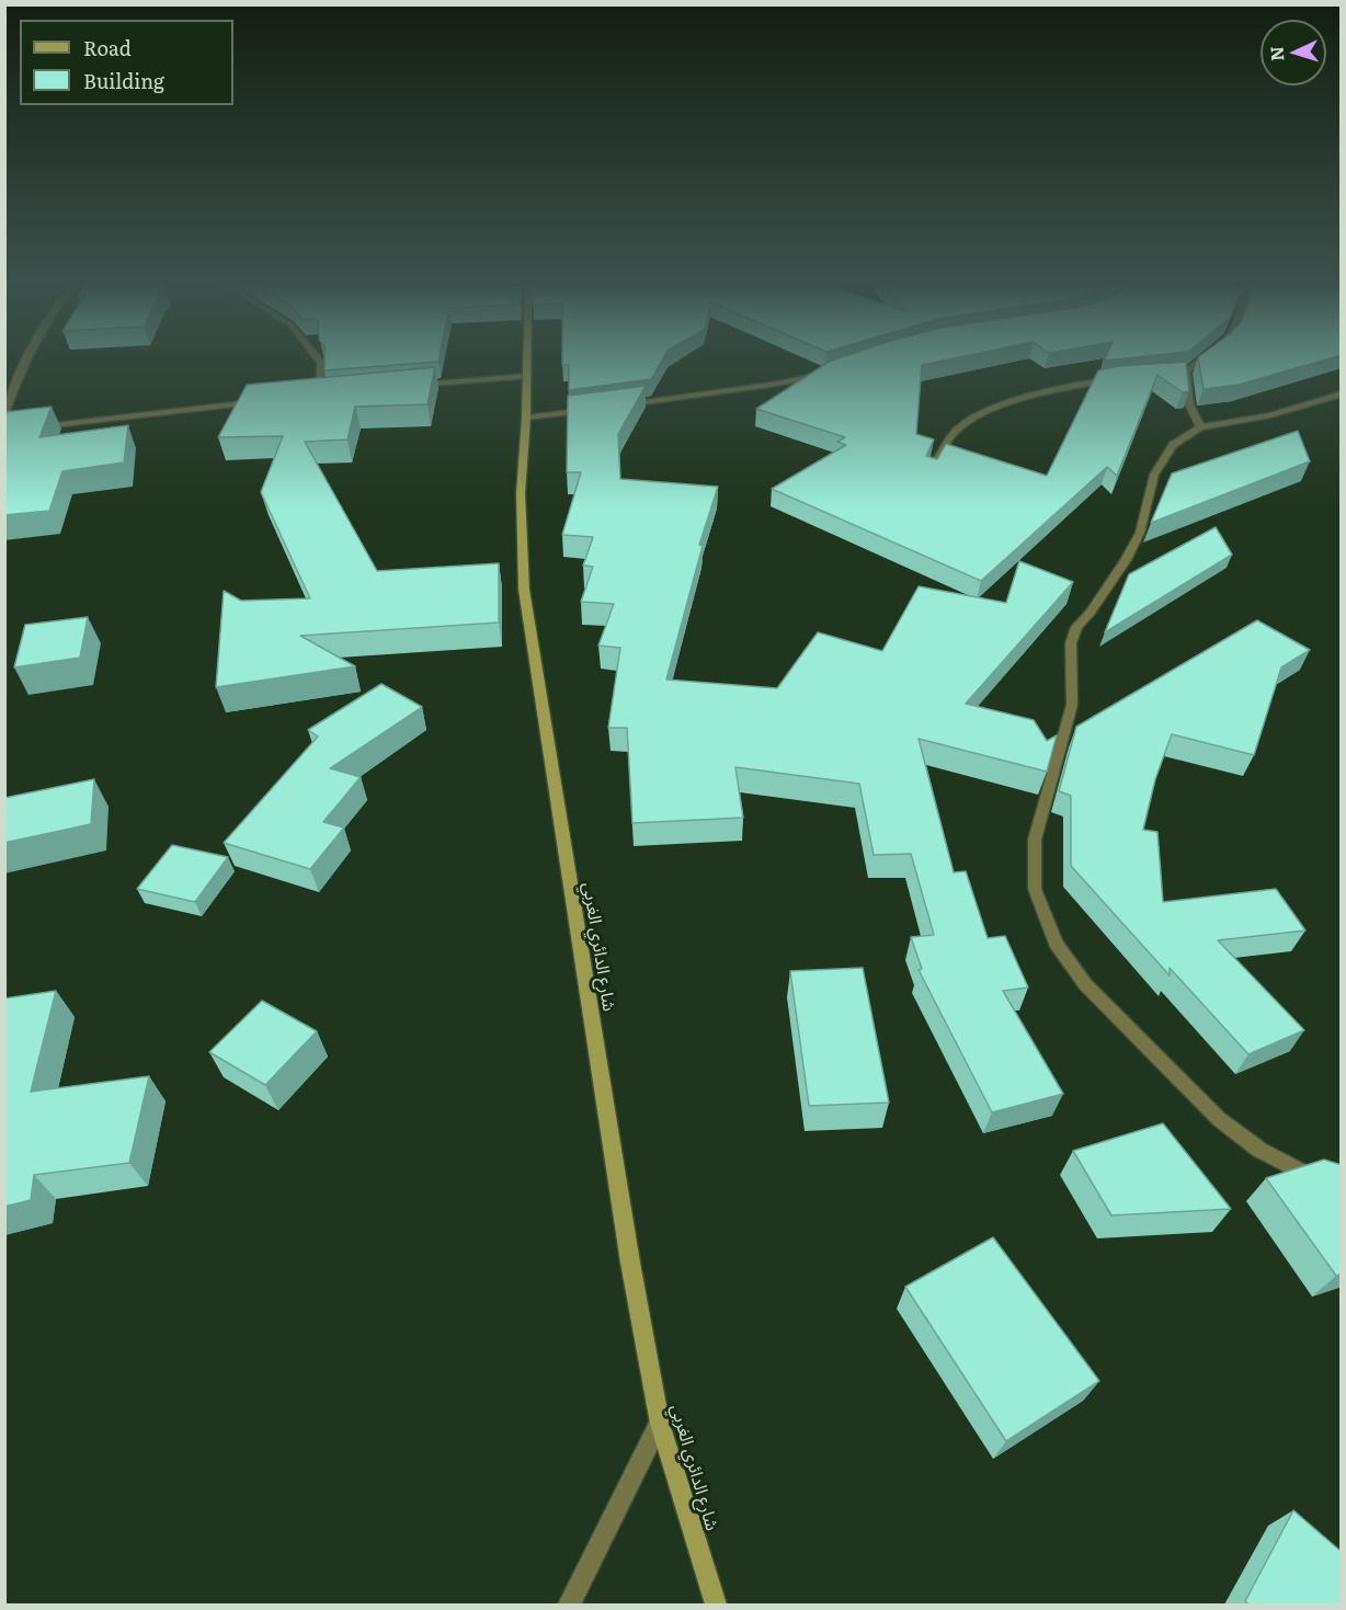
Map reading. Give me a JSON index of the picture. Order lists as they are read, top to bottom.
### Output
{
  "streets": {
    "street": ["شارع الدائري الغربي"]
  },
  "legend": ["Road", "Building"],
  "north": "left"
}
